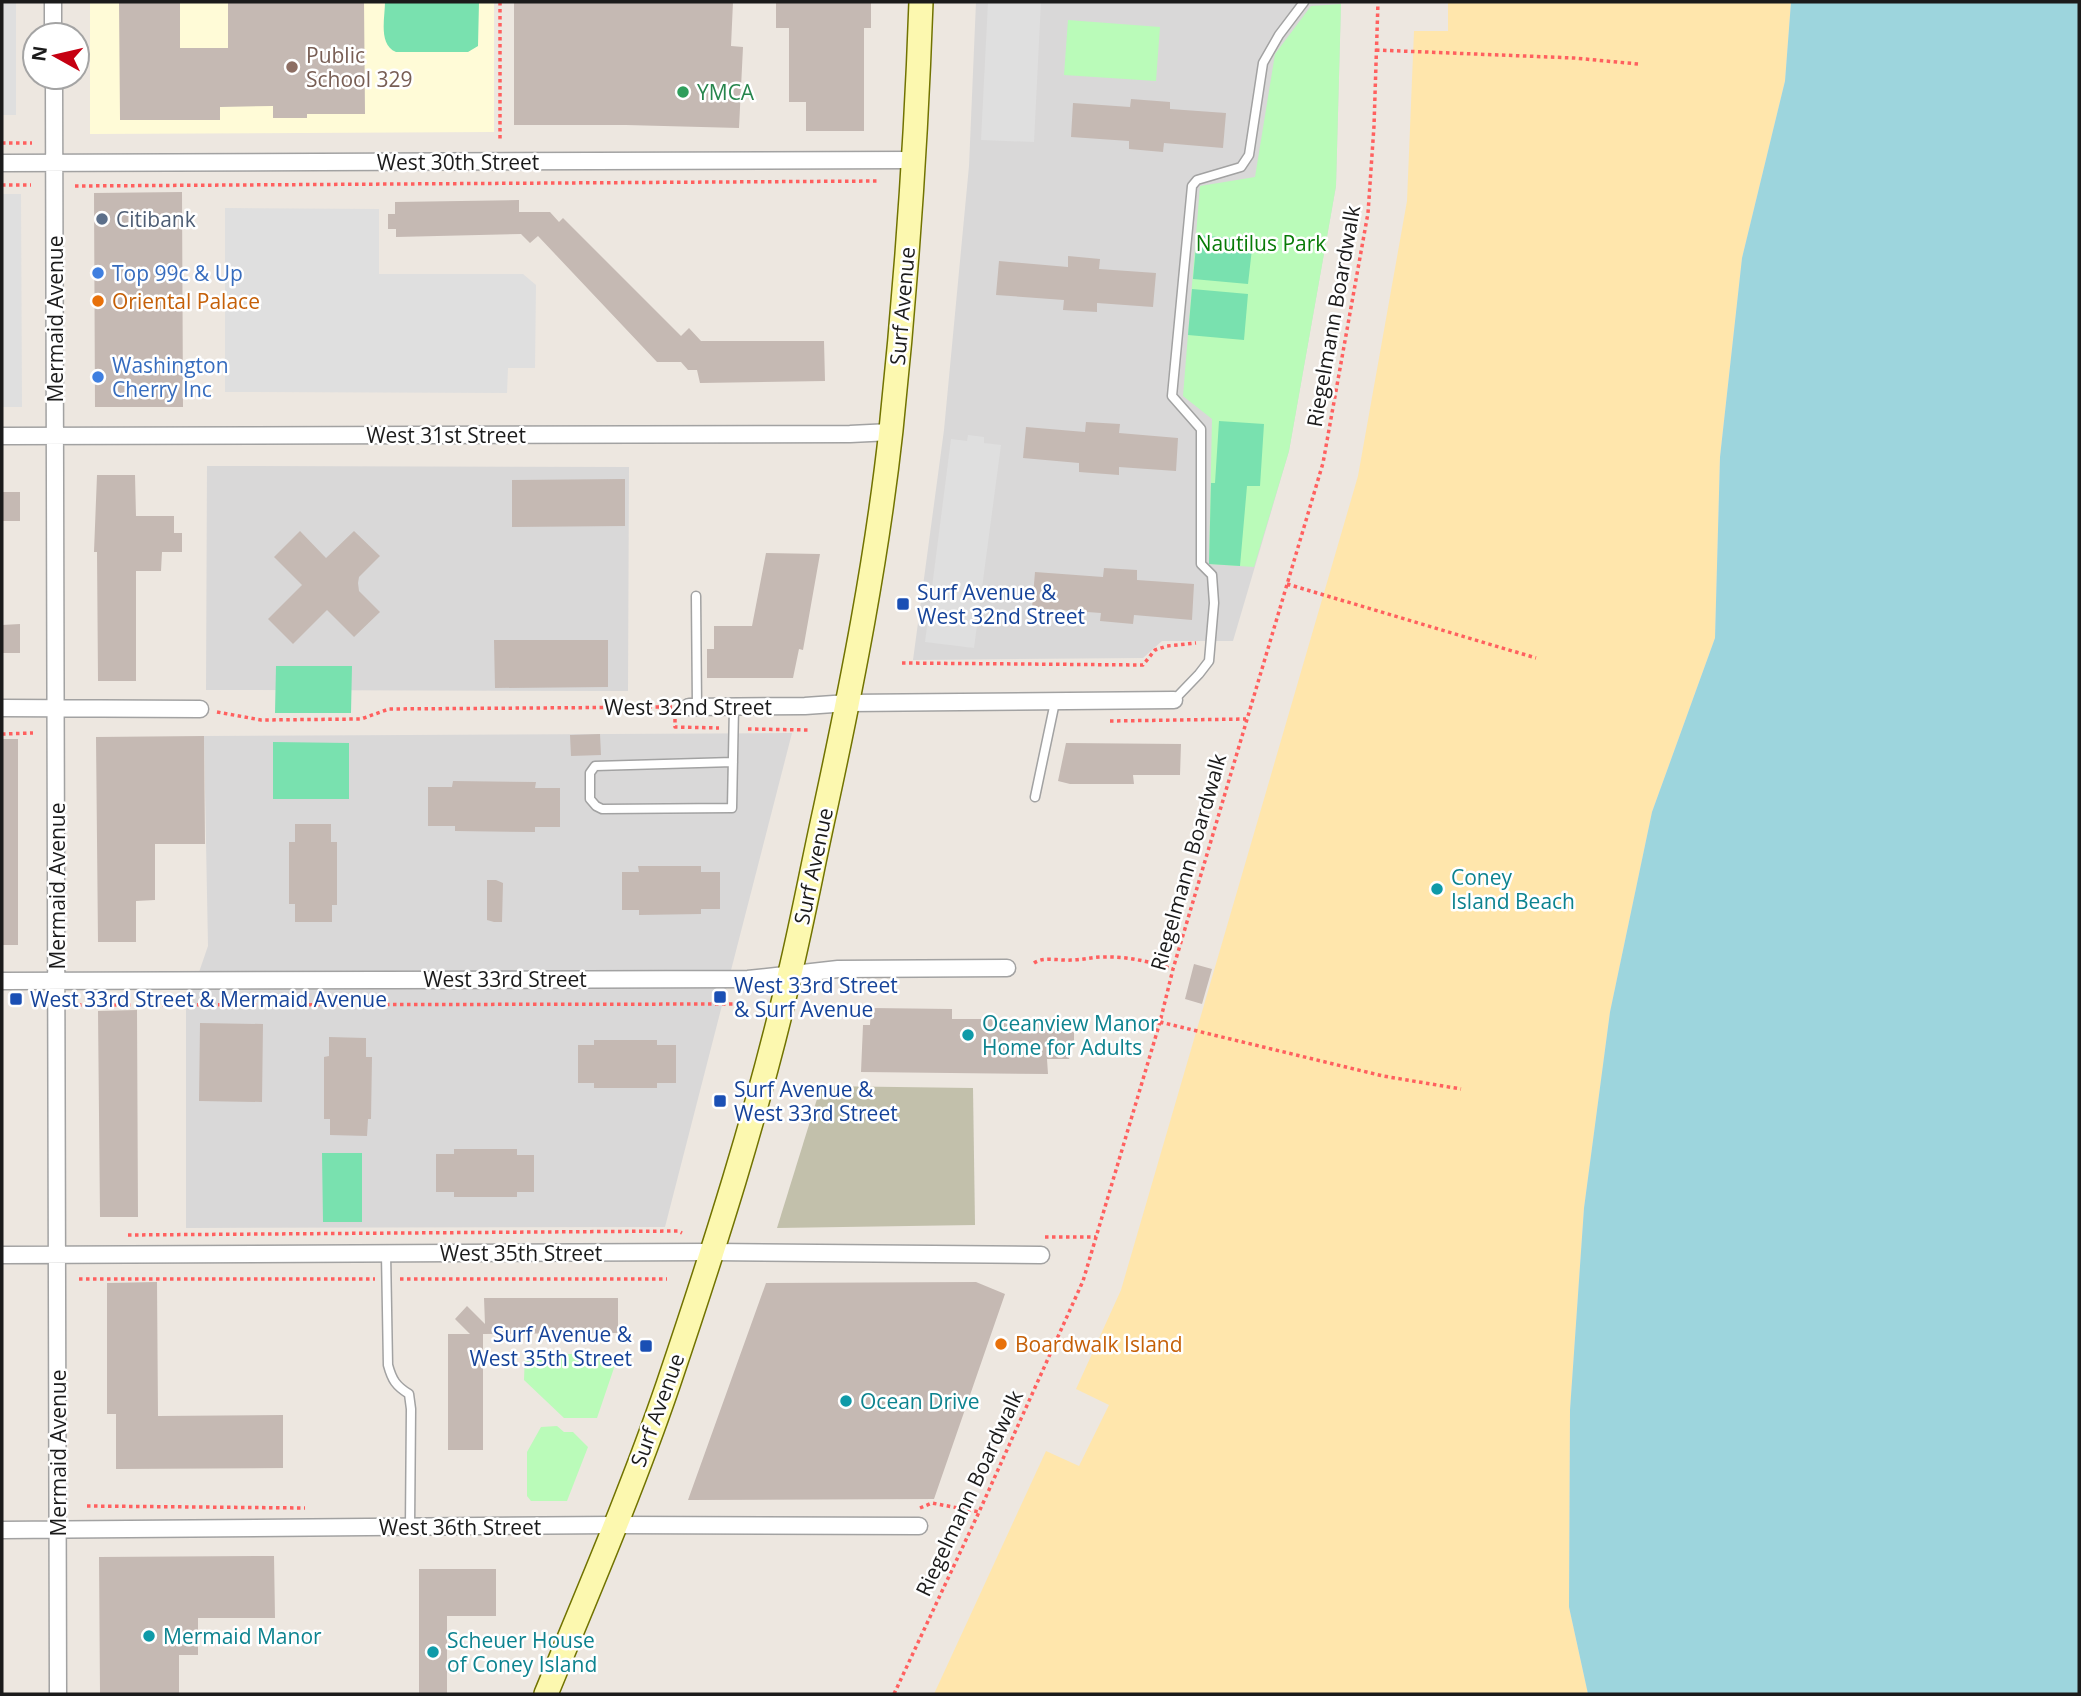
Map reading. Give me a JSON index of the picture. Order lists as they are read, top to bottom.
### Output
{
  "streets": {
    "main road": ["Surf Avenue"],
    "street": [
      "West 30th Street",
      "Mermaid Avenue",
      "West 31st Street",
      "West 32nd Street",
      "West 33rd Street",
      "West 35th Street",
      "West 36th Street"
    ],
    "path": ["Riegelmann Boardwalk"]
  },
  "crossings": [
    ["West 30th Street", "Surf Avenue"],
    ["West 30th Street", "Mermaid Avenue"],
    ["Surf Avenue", "West 31st Street"],
    ["Surf Avenue", "West 32nd Street"],
    ["Surf Avenue", "West 33rd Street"],
    ["Surf Avenue", "West 35th Street"],
    ["Surf Avenue", "West 36th Street"],
    ["Mermaid Avenue", "West 31st Street"],
    ["Mermaid Avenue", "West 33rd Street"],
    ["Mermaid Avenue", "West 35th Street"],
    ["Mermaid Avenue", "West 36th Street"]
  ],
  "parks": ["Nautilus Park"],
  "places": {
    "other": [
      "Public School 329",
      "YMCA",
      "Citibank",
      "Top 99c & Up",
      "Oriental Palace",
      "Washington Cherry Inc",
      "Coney Island Beach",
      "Oceanview Manor Home for Adults",
      "Boardwalk Island",
      "Ocean Drive",
      "Mermaid Manor",
      "Scheuer House of Coney Island"
    ],
    "transit": [
      "Surf Avenue & West 32nd Street",
      "West 33rd Street & Surf Avenue",
      "West 33rd Street & Mermaid Avenue",
      "Surf Avenue & West 33rd Street",
      "Surf Avenue & West 35th Street"
    ]
  },
  "north": "left"
}
